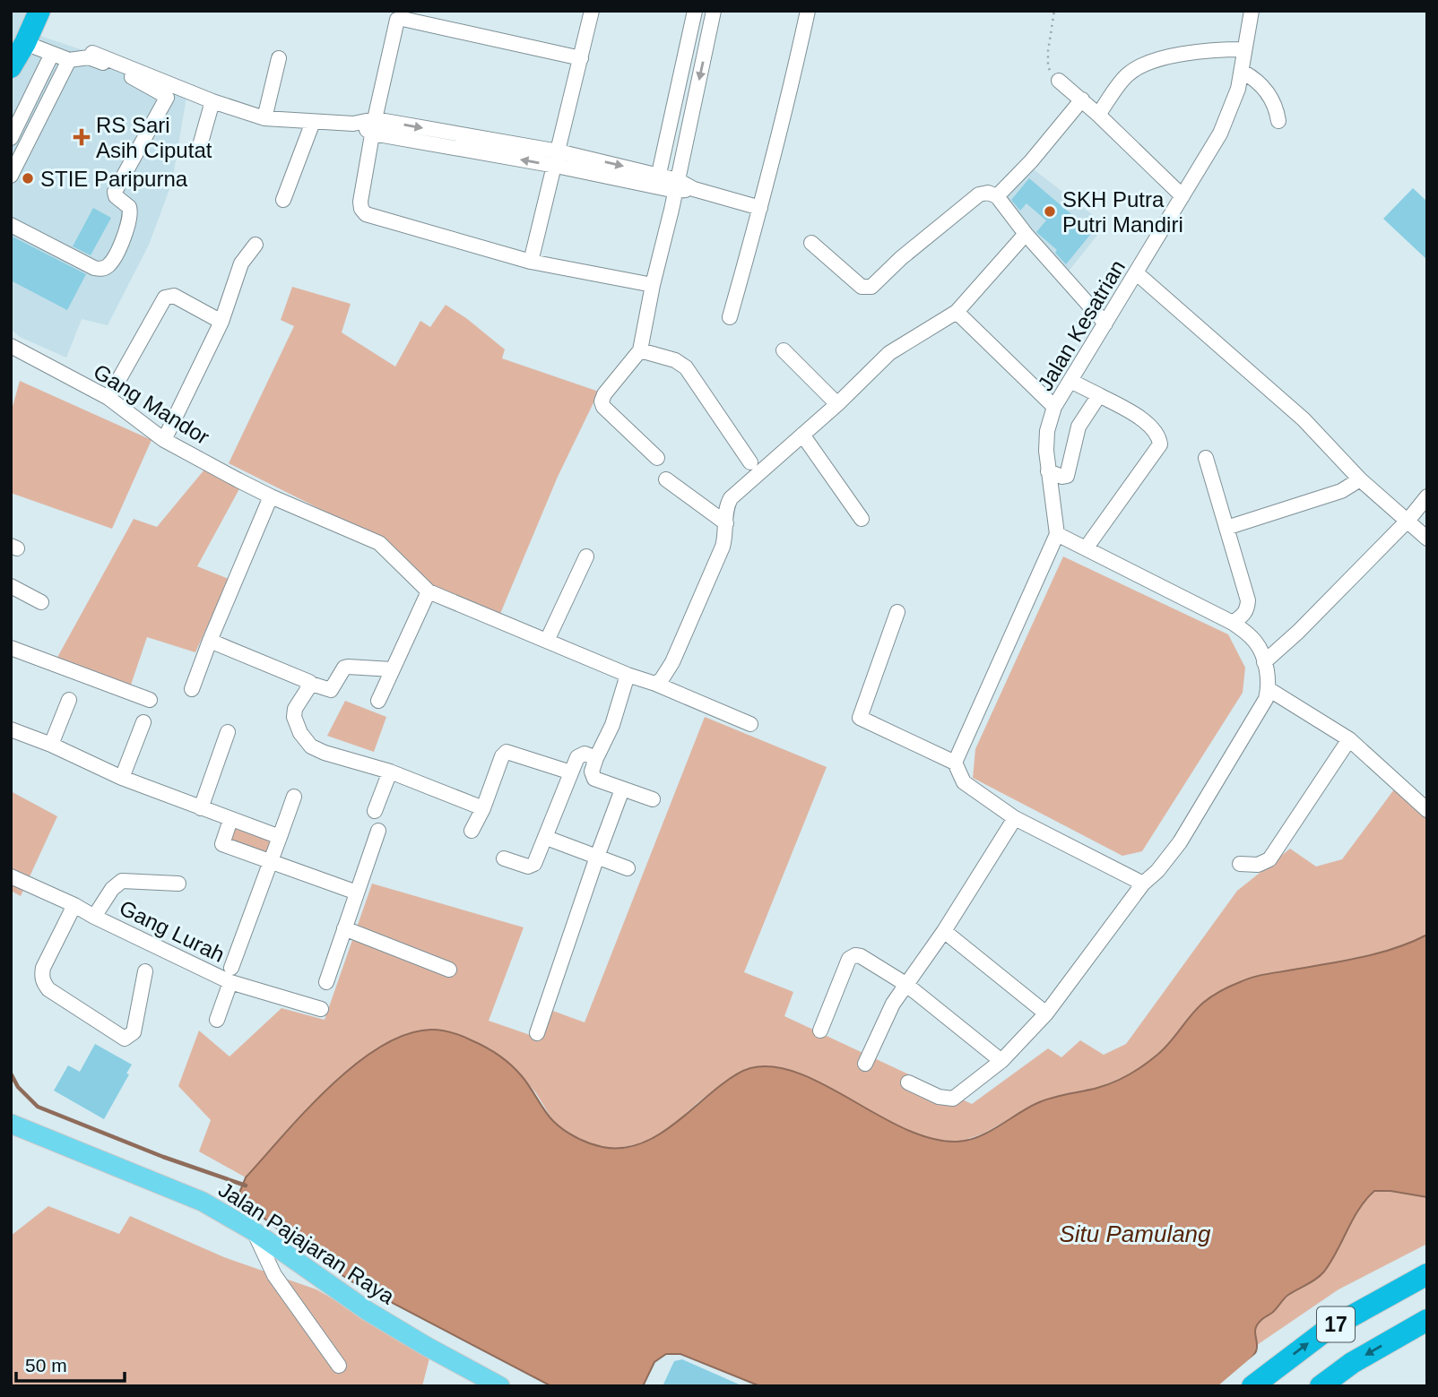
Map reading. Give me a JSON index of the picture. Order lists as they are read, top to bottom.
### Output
{
  "streets": {
    "highway": ["17"],
    "main road": ["Jalan Pajajaran Raya"],
    "street": ["Jalan Kesatrian", "Gang Mandor", "Gang Lurah"]
  },
  "water": ["Situ Pamulang"],
  "places": {
    "health": ["RS Sari Asih Ciputat"],
    "other": ["STIE Paripurna", "SKH Putra Putri Mandiri"]
  },
  "scale_bar": "50 m"
}
